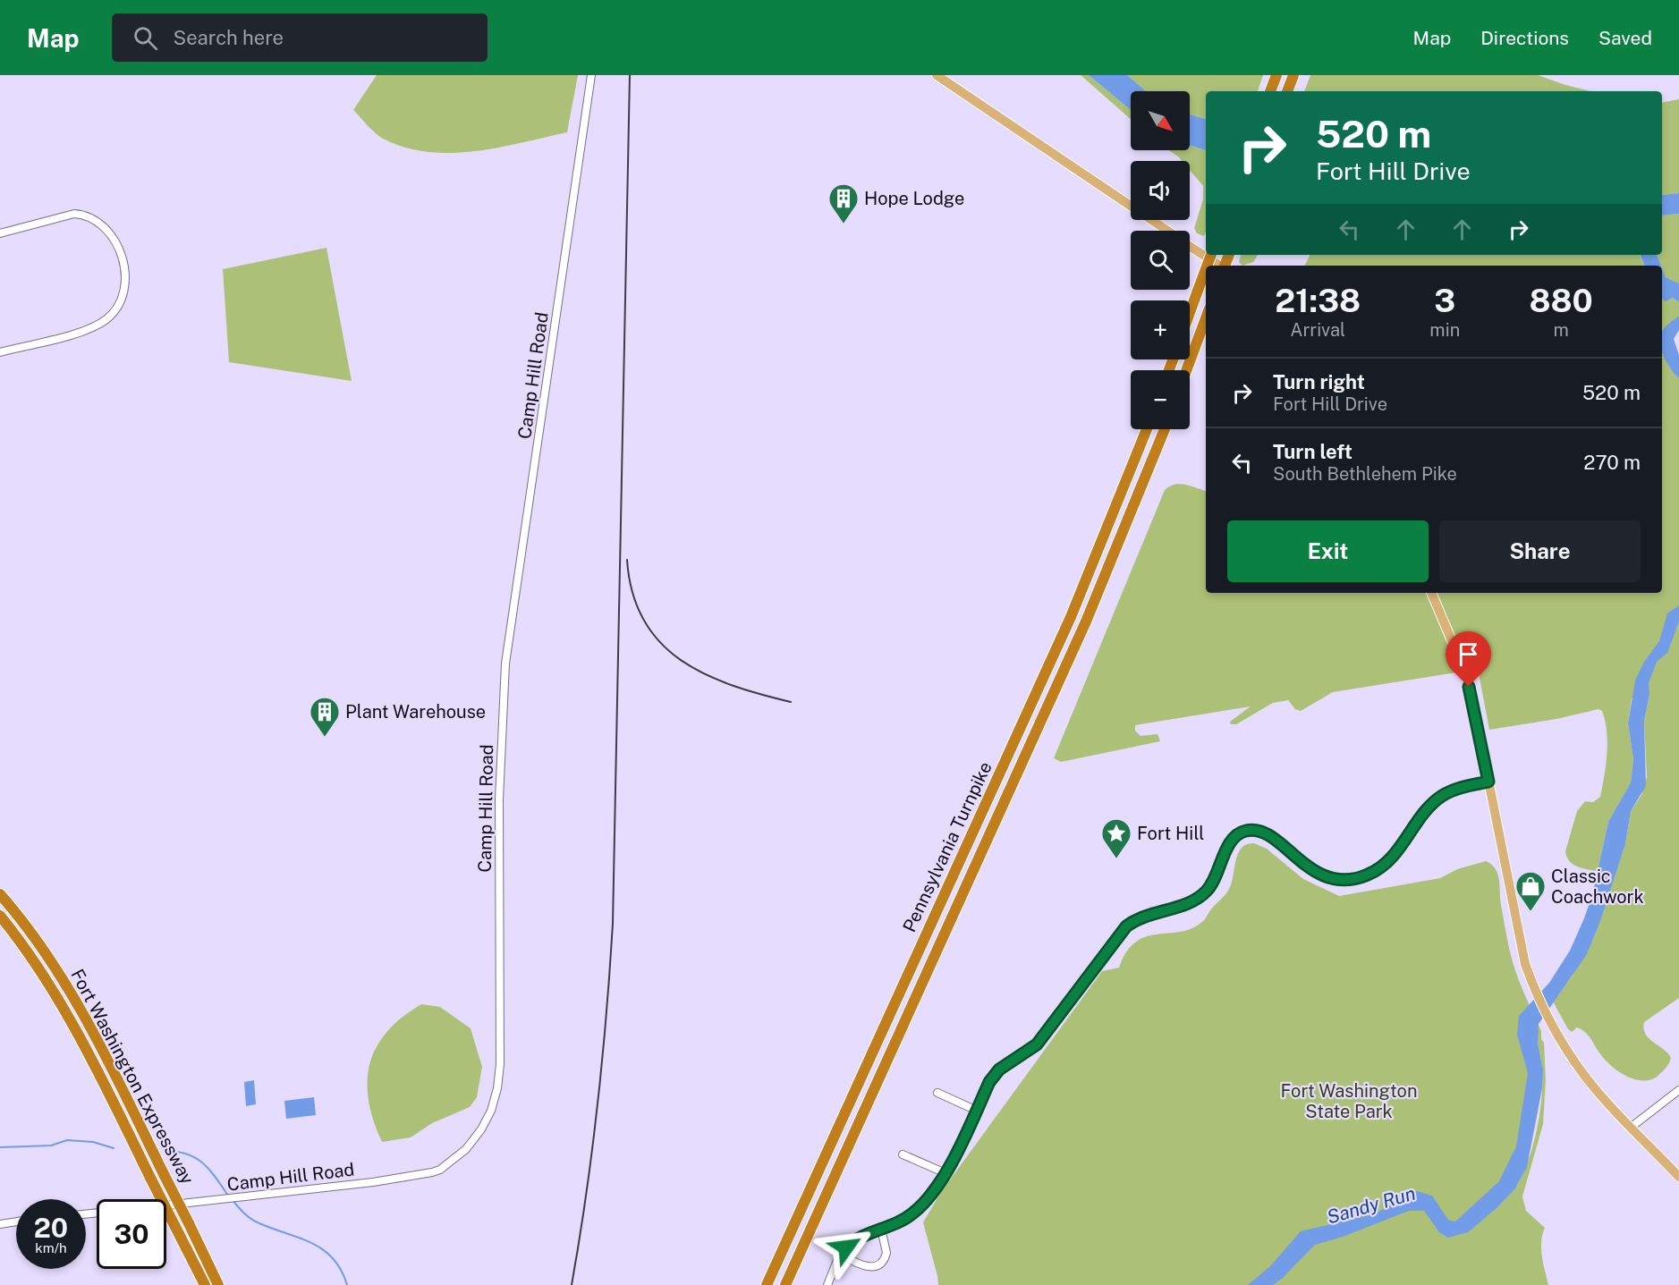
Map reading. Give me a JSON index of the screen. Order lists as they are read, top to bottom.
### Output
{
  "streets": {
    "highway": ["Pennsylvania Turnpike", "Fort Washington Expressway"],
    "street": ["Camp Hill Road"]
  },
  "water": ["Sandy Run"],
  "parks": ["Fort Washington State Park"],
  "places": {
    "building": ["Hope Lodge", "Plant Warehouse"],
    "place": ["Fort Hill"],
    "shop": ["Classic Coachwork"]
  },
  "north": "bottom right",
  "page": {
    "header": "Map",
    "search": "Search here",
    "nav": ["Map", "Directions", "Saved"],
    "map_buttons": ["+", "−"],
    "turn": ["520 m", "Fort Hill Drive"],
    "eta": [
      "21:38",
      "Arrival",
      "3",
      "min",
      "880",
      "m"
    ],
    "list": [
      {
        "name": "Turn right",
        "note": "Fort Hill Drive",
        "value": "520 m"
      },
      {
        "name": "Turn left",
        "note": "South Bethlehem Pike",
        "value": "270 m"
      }
    ],
    "buttons": ["Exit", "Share"],
    "speed": "20 km/h",
    "limit": "30"
  }
}
